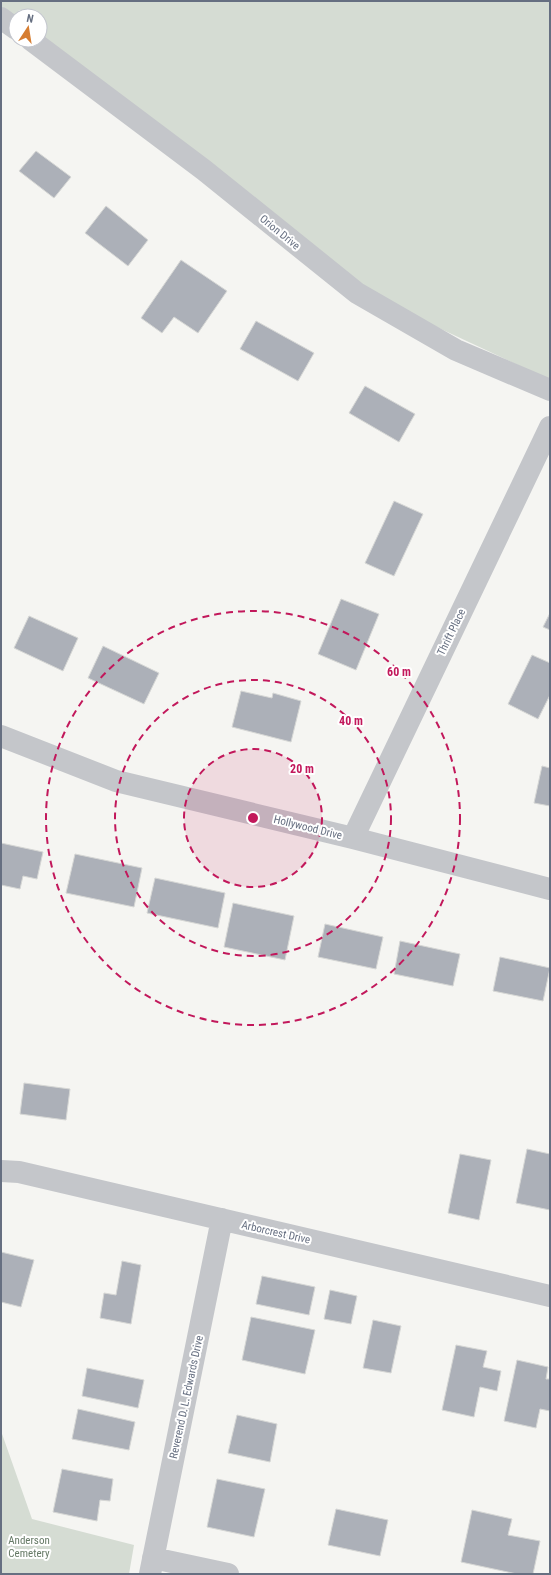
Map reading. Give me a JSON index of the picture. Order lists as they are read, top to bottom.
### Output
{
  "streets": {
    "street": [
      "Orion Drive",
      "Thrift Place",
      "Hollywood Drive",
      "Arborcrest Drive",
      "Reverend D. L. Edwards Drive"
    ]
  },
  "crossings": [
    ["Thrift Place", "Hollywood Drive"],
    ["Arborcrest Drive", "Reverend D. L. Edwards Drive"]
  ],
  "parks": ["Anderson Cemetery"],
  "north": "top",
  "rings": ["60 m", "40 m", "20 m"]
}
